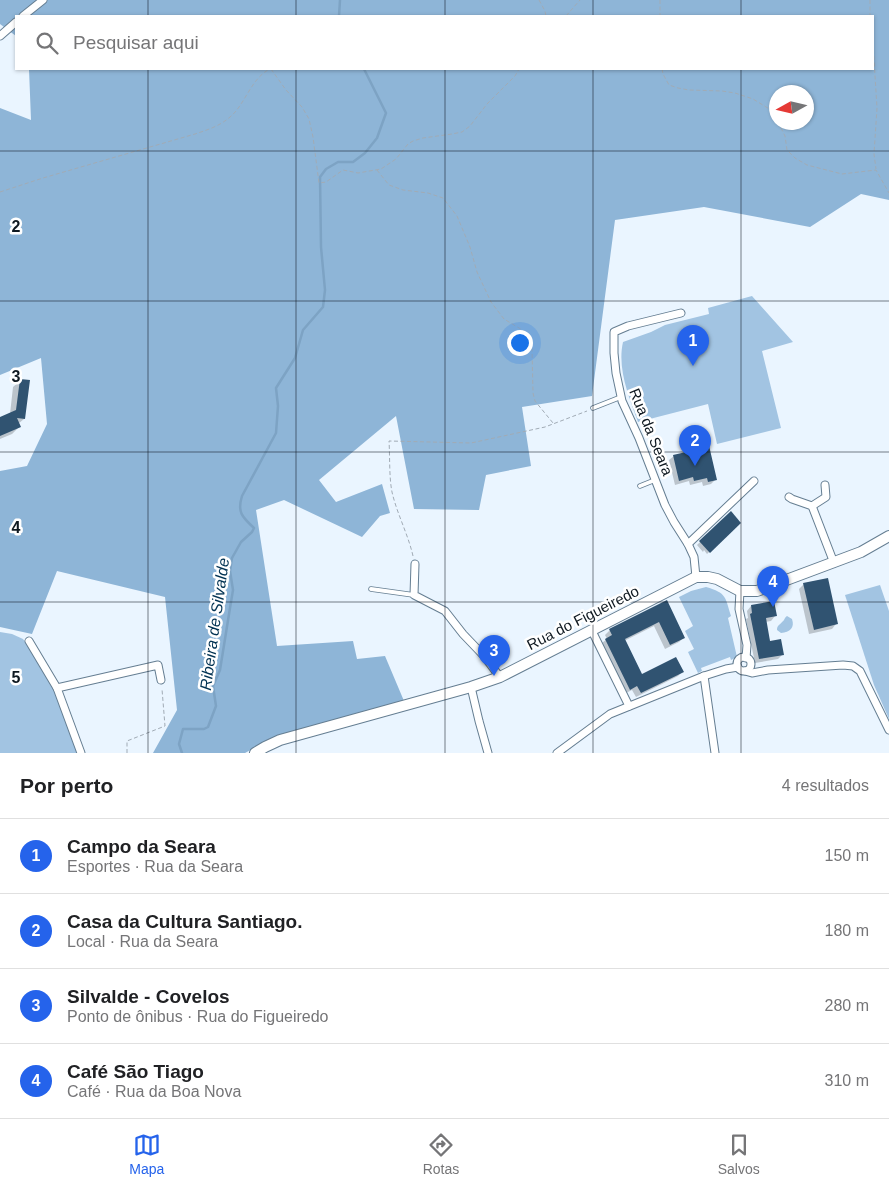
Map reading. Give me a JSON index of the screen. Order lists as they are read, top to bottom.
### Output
{
  "streets": {
    "main road": ["Rua do Figueiredo"],
    "street": ["Rua da Seara"]
  },
  "crossings": [
    ["Rua da Seara", "Rua do Figueiredo"]
  ],
  "water": ["Ribeira de Silvalde"],
  "north": "left",
  "page": {
    "search": "Pesquisar aqui",
    "pins": [
      "1",
      "2",
      "4",
      "3"
    ],
    "heading": ["Por perto", "4 resultados"],
    "list": [
      {
        "mark": "1",
        "name": "Campo da Seara",
        "note": "Esportes · Rua da Seara",
        "value": "150 m"
      },
      {
        "mark": "2",
        "name": "Casa da Cultura Santiago.",
        "note": "Local · Rua da Seara",
        "value": "180 m"
      },
      {
        "mark": "3",
        "name": "Silvalde - Covelos",
        "note": "Ponto de ônibus · Rua do Figueiredo",
        "value": "280 m"
      },
      {
        "mark": "4",
        "name": "Café São Tiago",
        "note": "Café · Rua da Boa Nova",
        "value": "310 m"
      }
    ],
    "nav": ["Mapa", "Rotas", "Salvos"]
  },
  "grid": {
    "rows": [
      "2",
      "3",
      "4",
      "5"
    ]
  }
}
